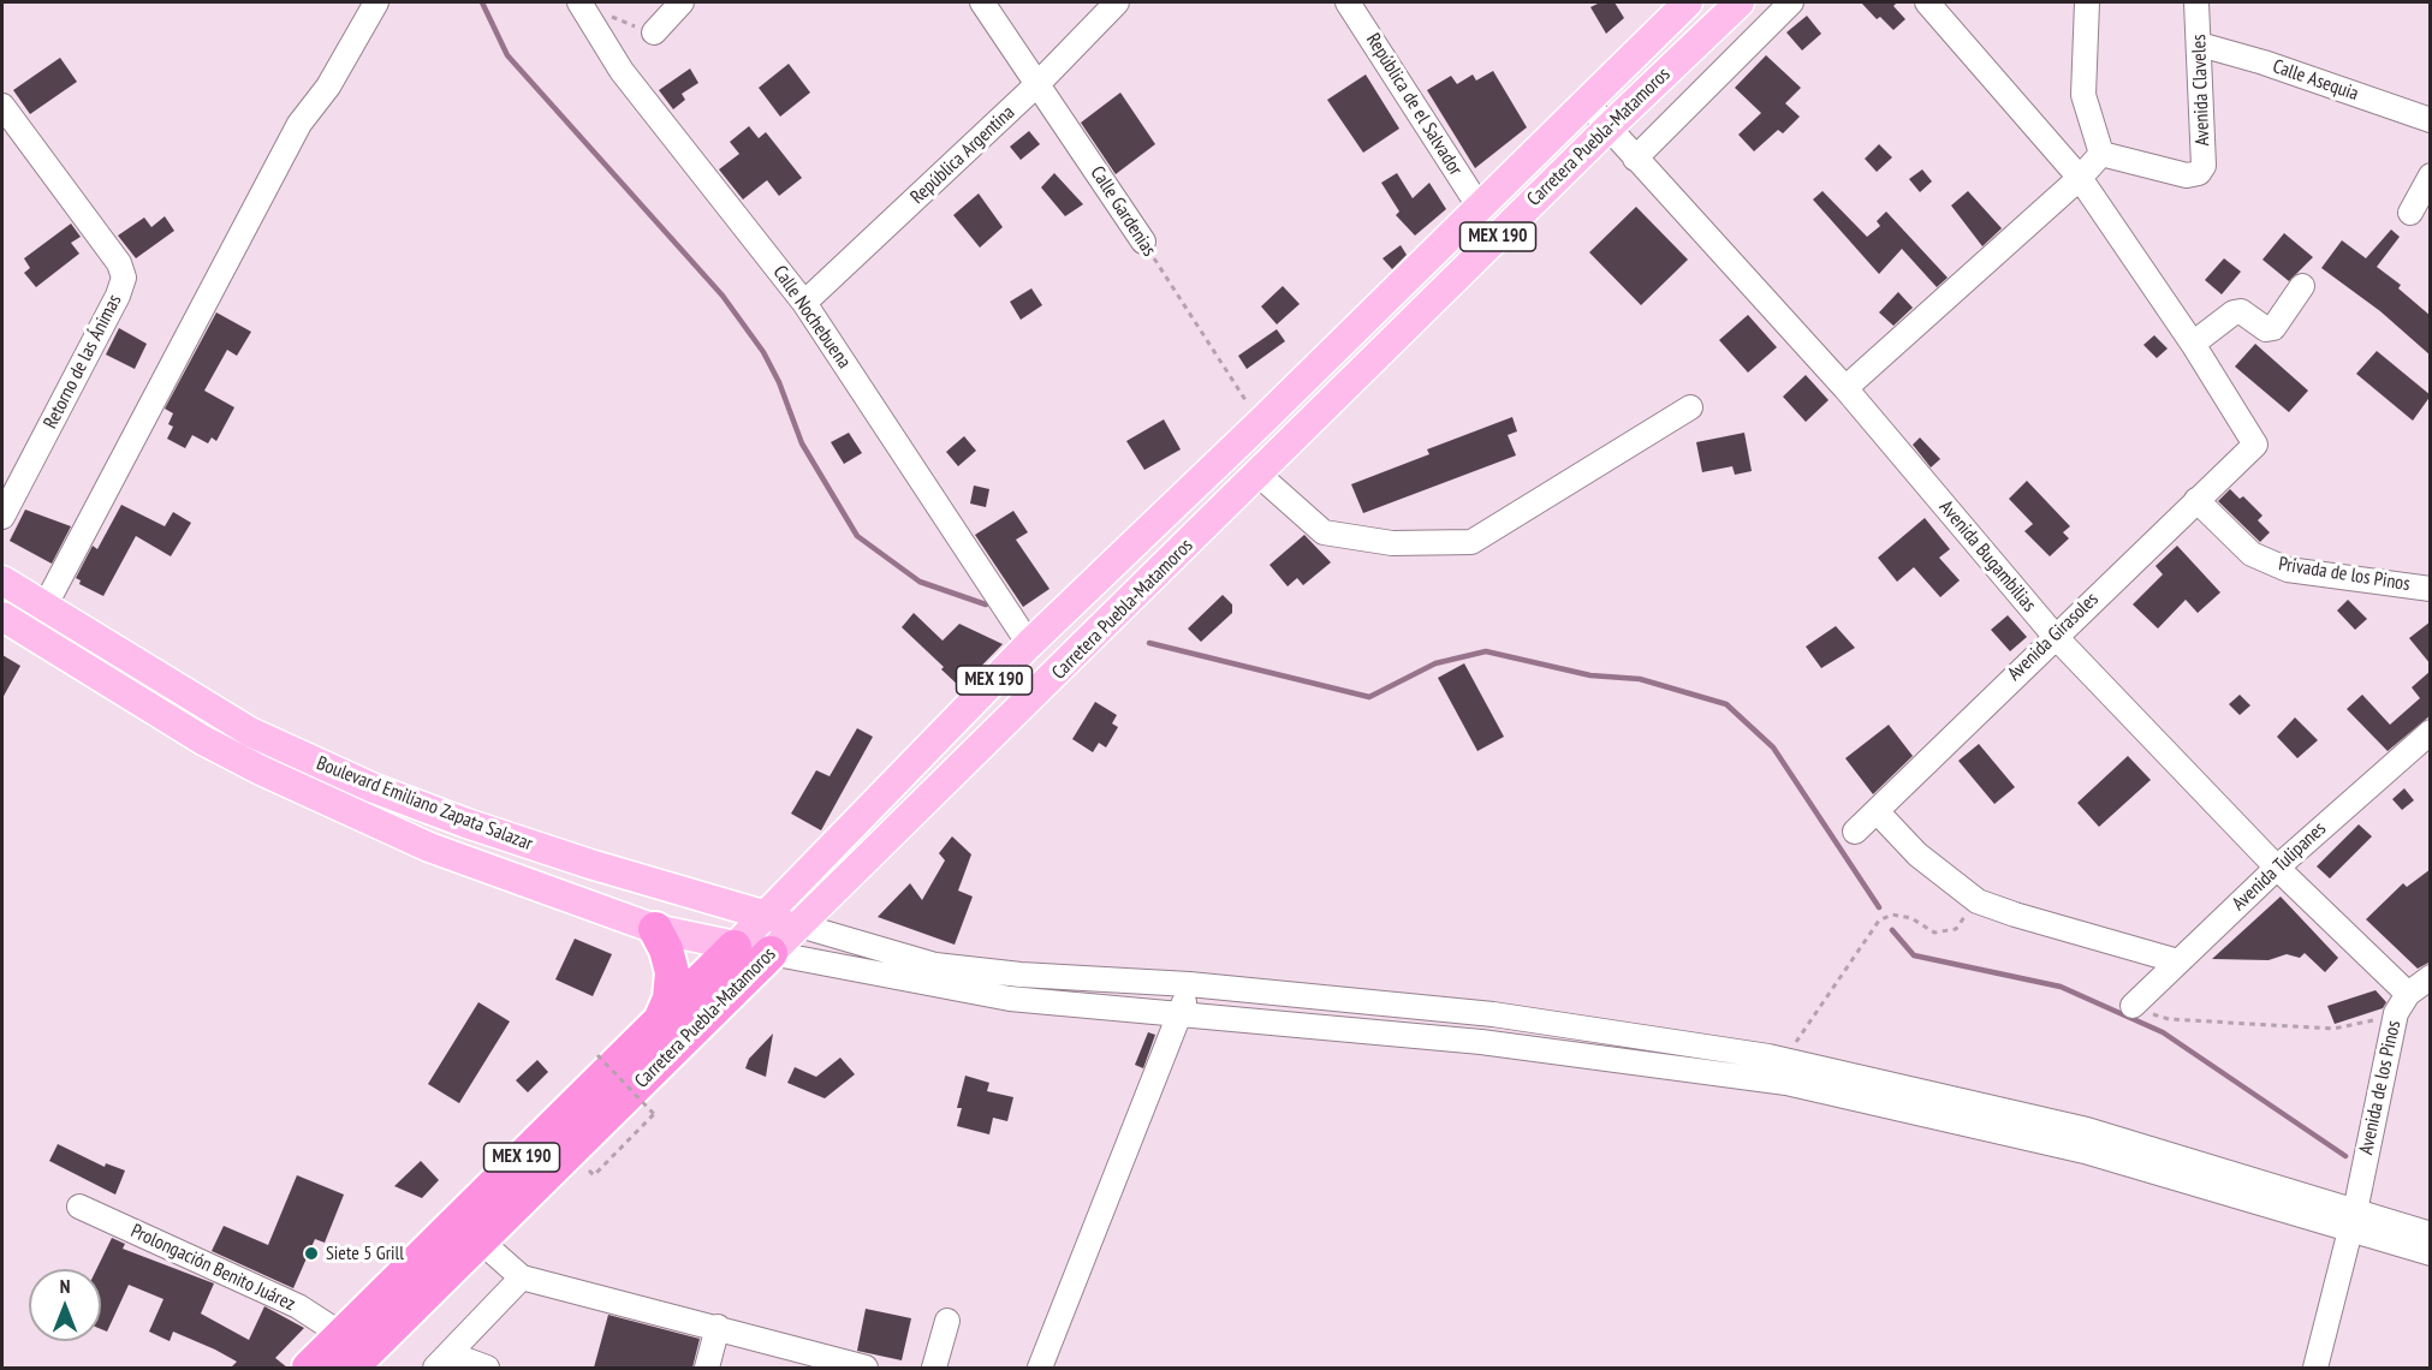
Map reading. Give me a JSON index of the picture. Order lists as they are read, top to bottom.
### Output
{
  "streets": {
    "highway": ["Carretera Puebla-Matamoros", "MEX 190"],
    "main road": ["Boulevard Emiliano Zapata Salazar"],
    "street": [
      "Calle Asequia",
      "Avenida Claveles",
      "República de el Salvador",
      "República Argentina",
      "Calle Gardenias",
      "Calle Nochebuena",
      "Retorno de las Ánimas",
      "Avenida Bugambilias",
      "Privada de los Pinos",
      "Avenida Girasoles",
      "Avenida Tulipanes",
      "Avenida de los Pinos",
      "Prolongación Benito Juárez"
    ]
  },
  "crossings": [
    ["Calle Asequia", "Avenida Claveles"],
    ["República de el Salvador", "Carretera Puebla-Matamoros"],
    ["Carretera Puebla-Matamoros", "Calle Gardenias"],
    ["Carretera Puebla-Matamoros", "Calle Nochebuena"],
    ["Carretera Puebla-Matamoros", "Avenida Bugambilias"],
    ["Carretera Puebla-Matamoros", "Boulevard Emiliano Zapata Salazar"],
    ["Carretera Puebla-Matamoros", "Prolongación Benito Juárez"],
    ["República Argentina", "Calle Gardenias"],
    ["República Argentina", "Calle Nochebuena"],
    ["Avenida Bugambilias", "Avenida Girasoles"],
    ["Avenida Bugambilias", "Avenida Tulipanes"],
    ["Avenida Bugambilias", "Avenida de los Pinos"],
    ["Privada de los Pinos", "Avenida Girasoles"]
  ],
  "places": ["Siete 5 Grill"],
  "north": "top"
}
